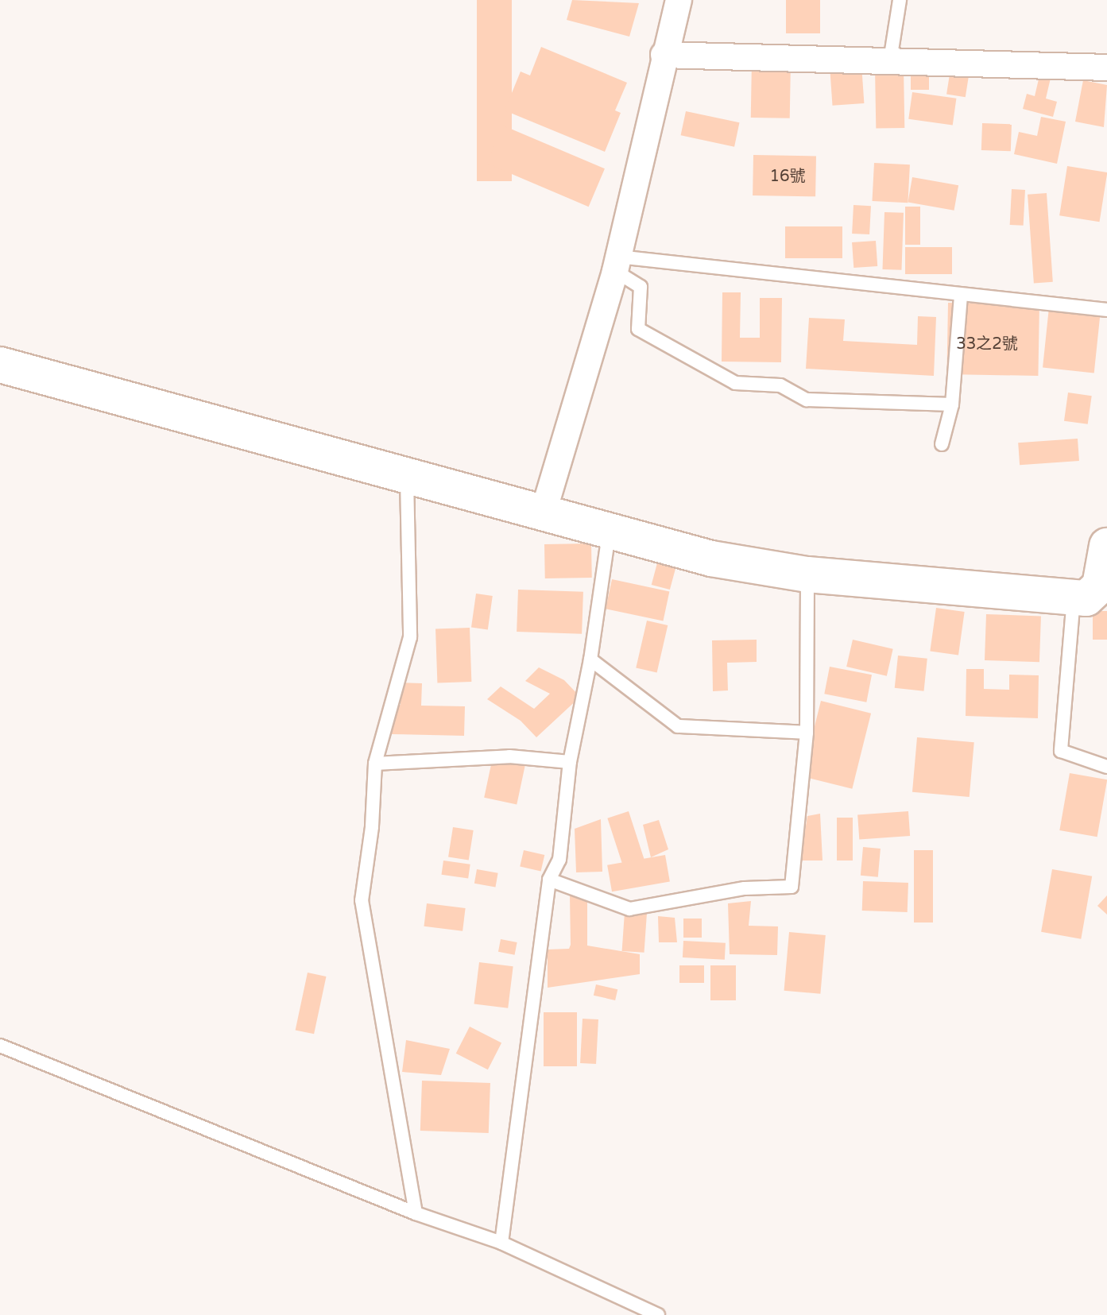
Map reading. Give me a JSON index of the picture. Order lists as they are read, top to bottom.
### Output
{
  "house_numbers": ["16號", "33之2號"]
}
